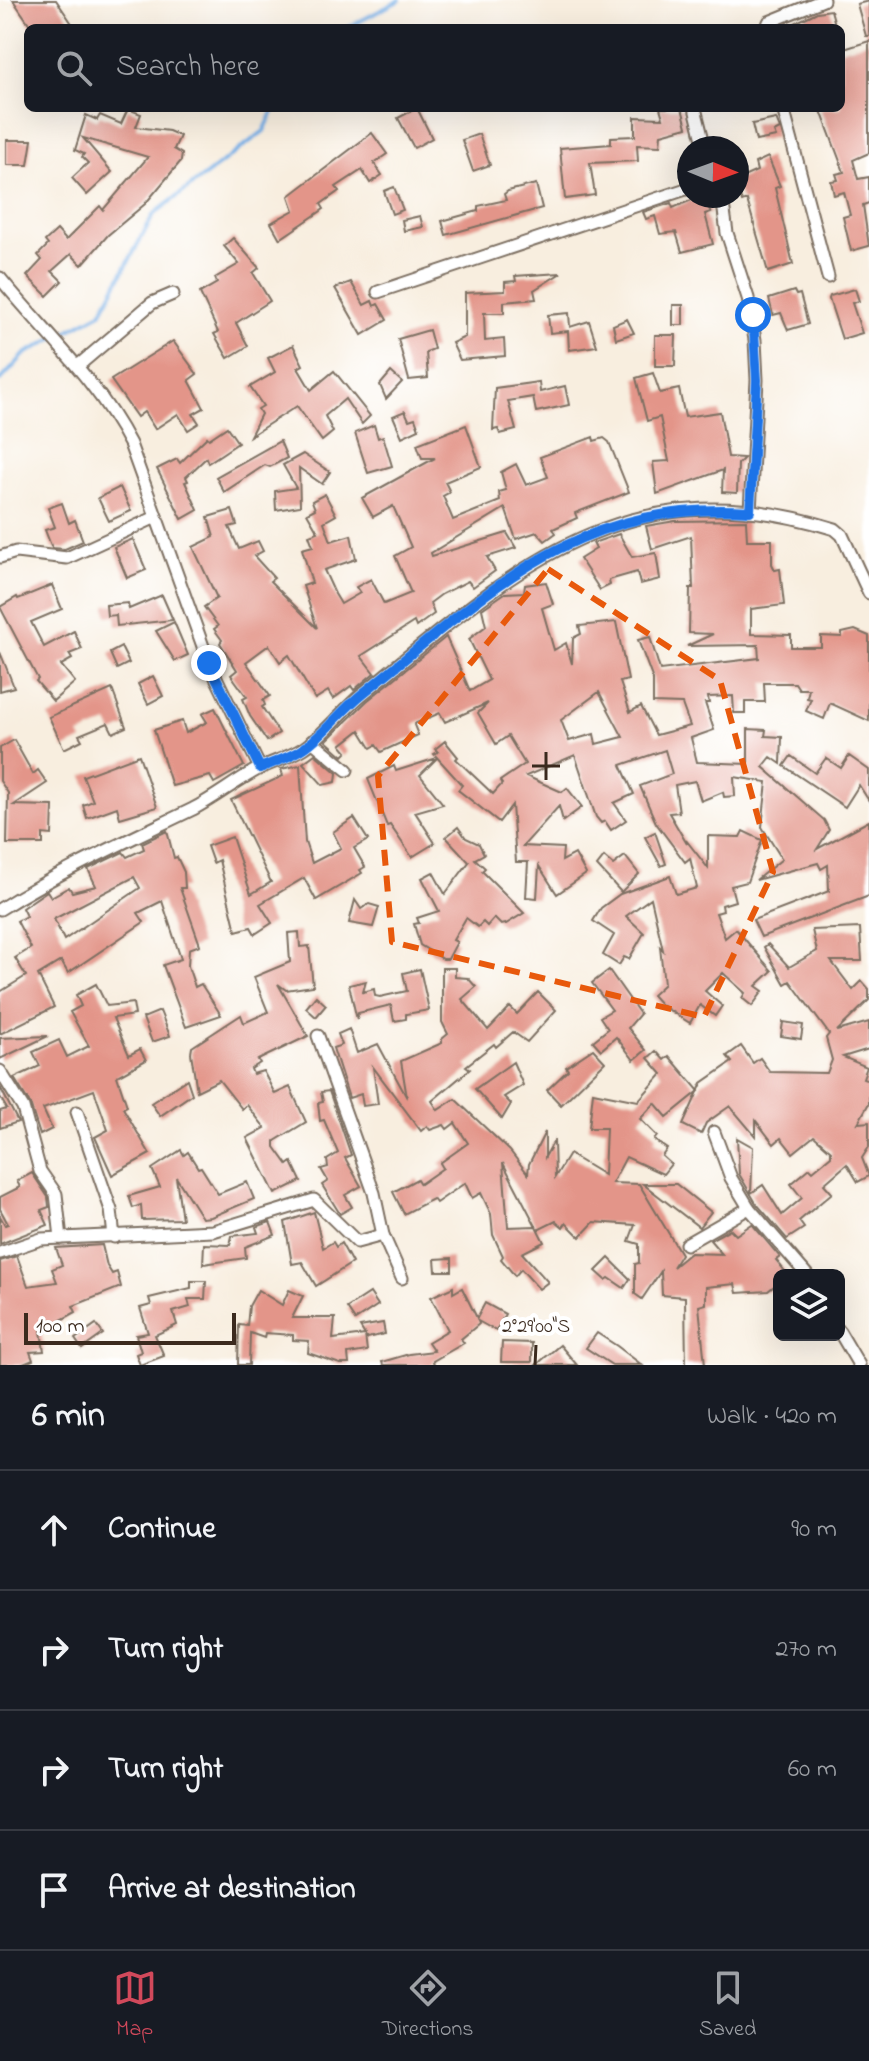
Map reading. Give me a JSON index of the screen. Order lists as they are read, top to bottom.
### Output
{
  "scale_bar": "100 m",
  "north": "right",
  "page": {
    "search": "Search here",
    "scale": "100 m",
    "heading": ["6 min", "Walk · 420 m"],
    "list": [
      ["Continue", "90 m"],
      ["Turn right", "270 m"],
      ["Turn right", "60 m"],
      "Arrive at destination"
    ],
    "nav": ["Map", "Directions", "Saved"]
  },
  "coordinates": ["2°29'00\"S"]
}
